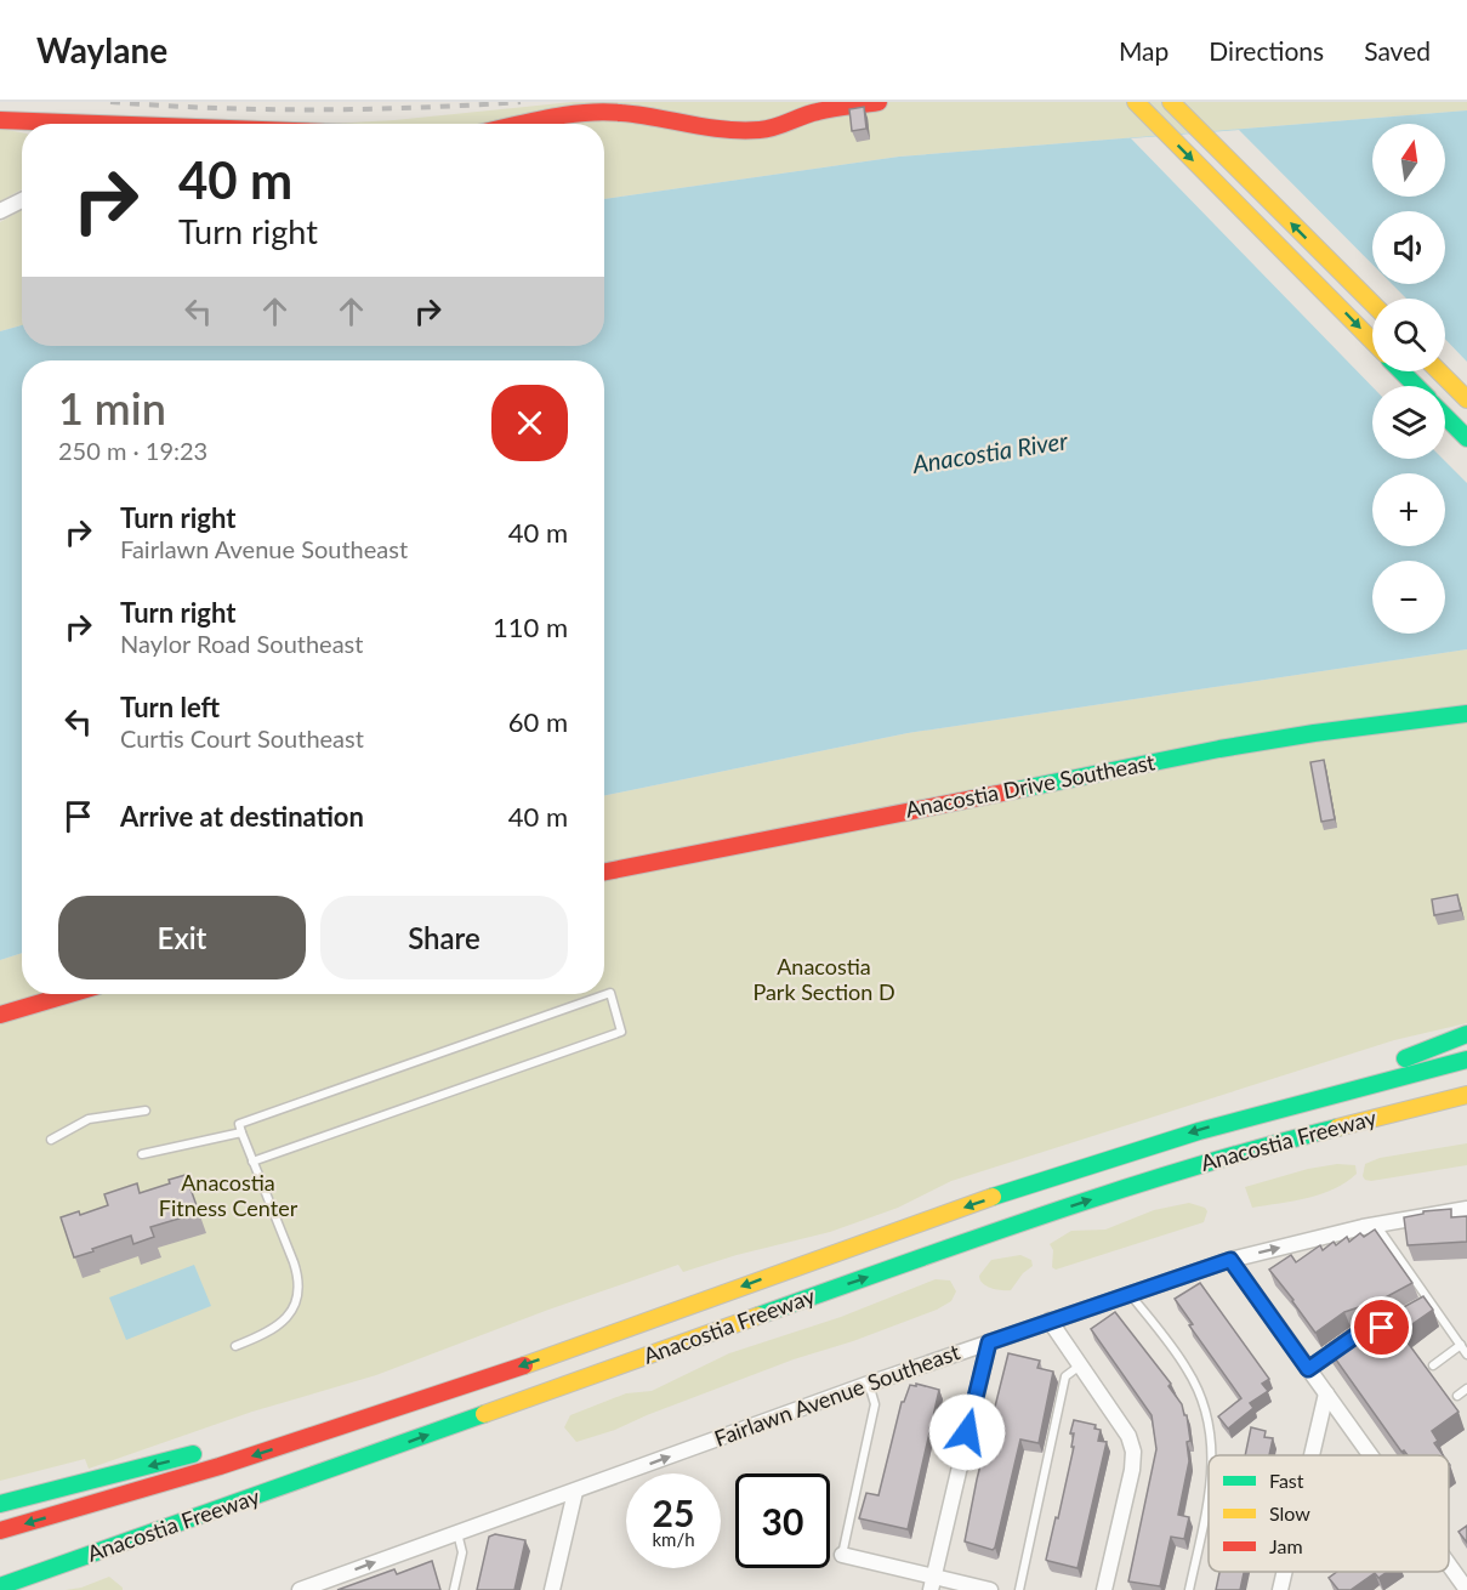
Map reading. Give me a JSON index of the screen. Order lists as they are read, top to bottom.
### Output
{
  "streets": {
    "main road": ["Anacostia Drive Southeast", "Anacostia Freeway"],
    "street": ["Fairlawn Avenue Southeast"]
  },
  "one_way": ["Fairlawn Avenue Southeast"],
  "water": ["Anacostia River"],
  "parks": ["Anacostia Park Section D", "Anacostia Fitness Center"],
  "legend": ["Fast", "Slow", "Jam"],
  "north": "top",
  "page": {
    "header": "Waylane",
    "nav": ["Map", "Directions", "Saved"],
    "map_buttons": ["+", "−"],
    "turn": ["40 m", "Turn right"],
    "heading": ["1 min", "250 m · 19:23"],
    "list": [
      {
        "name": "Turn right",
        "note": "Fairlawn Avenue Southeast",
        "value": "40 m"
      },
      {
        "name": "Turn right",
        "note": "Naylor Road Southeast",
        "value": "110 m"
      },
      {
        "name": "Turn left",
        "note": "Curtis Court Southeast",
        "value": "60 m"
      },
      {
        "name": "Arrive at destination",
        "value": "40 m"
      }
    ],
    "buttons": ["Exit", "Share"],
    "speed": "25 km/h",
    "limit": "30"
  }
}
